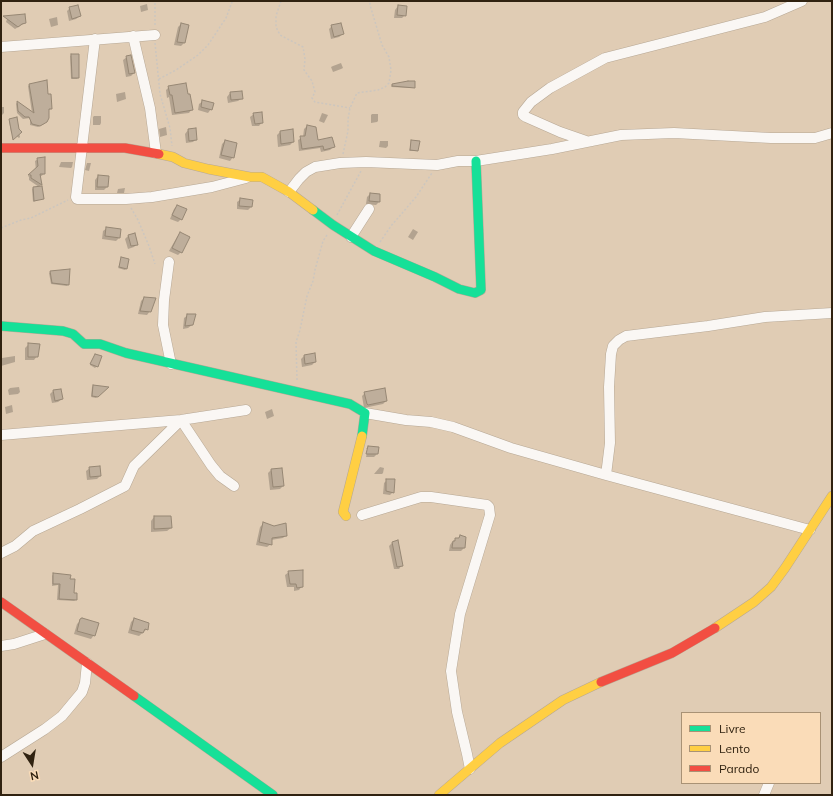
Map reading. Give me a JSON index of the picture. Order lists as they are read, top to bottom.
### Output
{
  "legend": ["Livre", "Lento", "Parado"],
  "north": "bottom"
}
